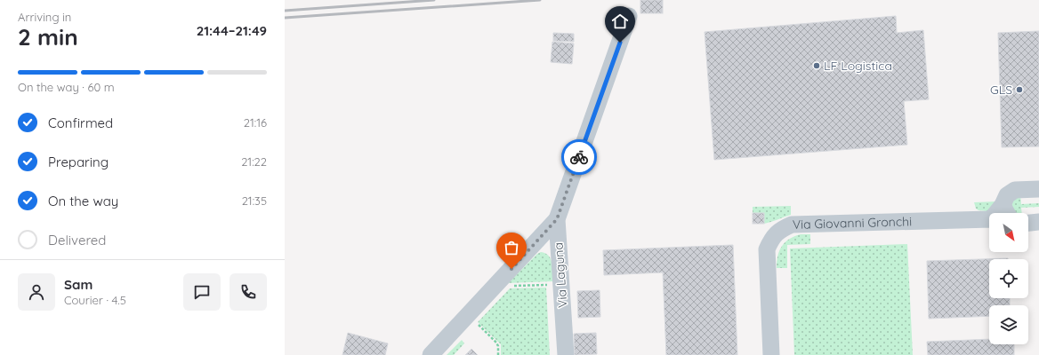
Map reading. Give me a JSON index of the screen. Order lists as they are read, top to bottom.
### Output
{
  "streets": {
    "street": ["Via Giovanni Gronchi", "Via Laguna"]
  },
  "places": ["LF Logistica", "GLS"],
  "north": "bottom right",
  "page": {
    "heading": ["2 min", "Arriving in", "21:44–21:49"],
    "panel": ["Sam", "Courier · 4.5"],
    "bar": "On the way · 60 m",
    "list": [
      ["Confirmed", "21:16"],
      ["Preparing", "21:22"],
      ["On the way", "21:35"],
      "Delivered"
    ]
  }
}
